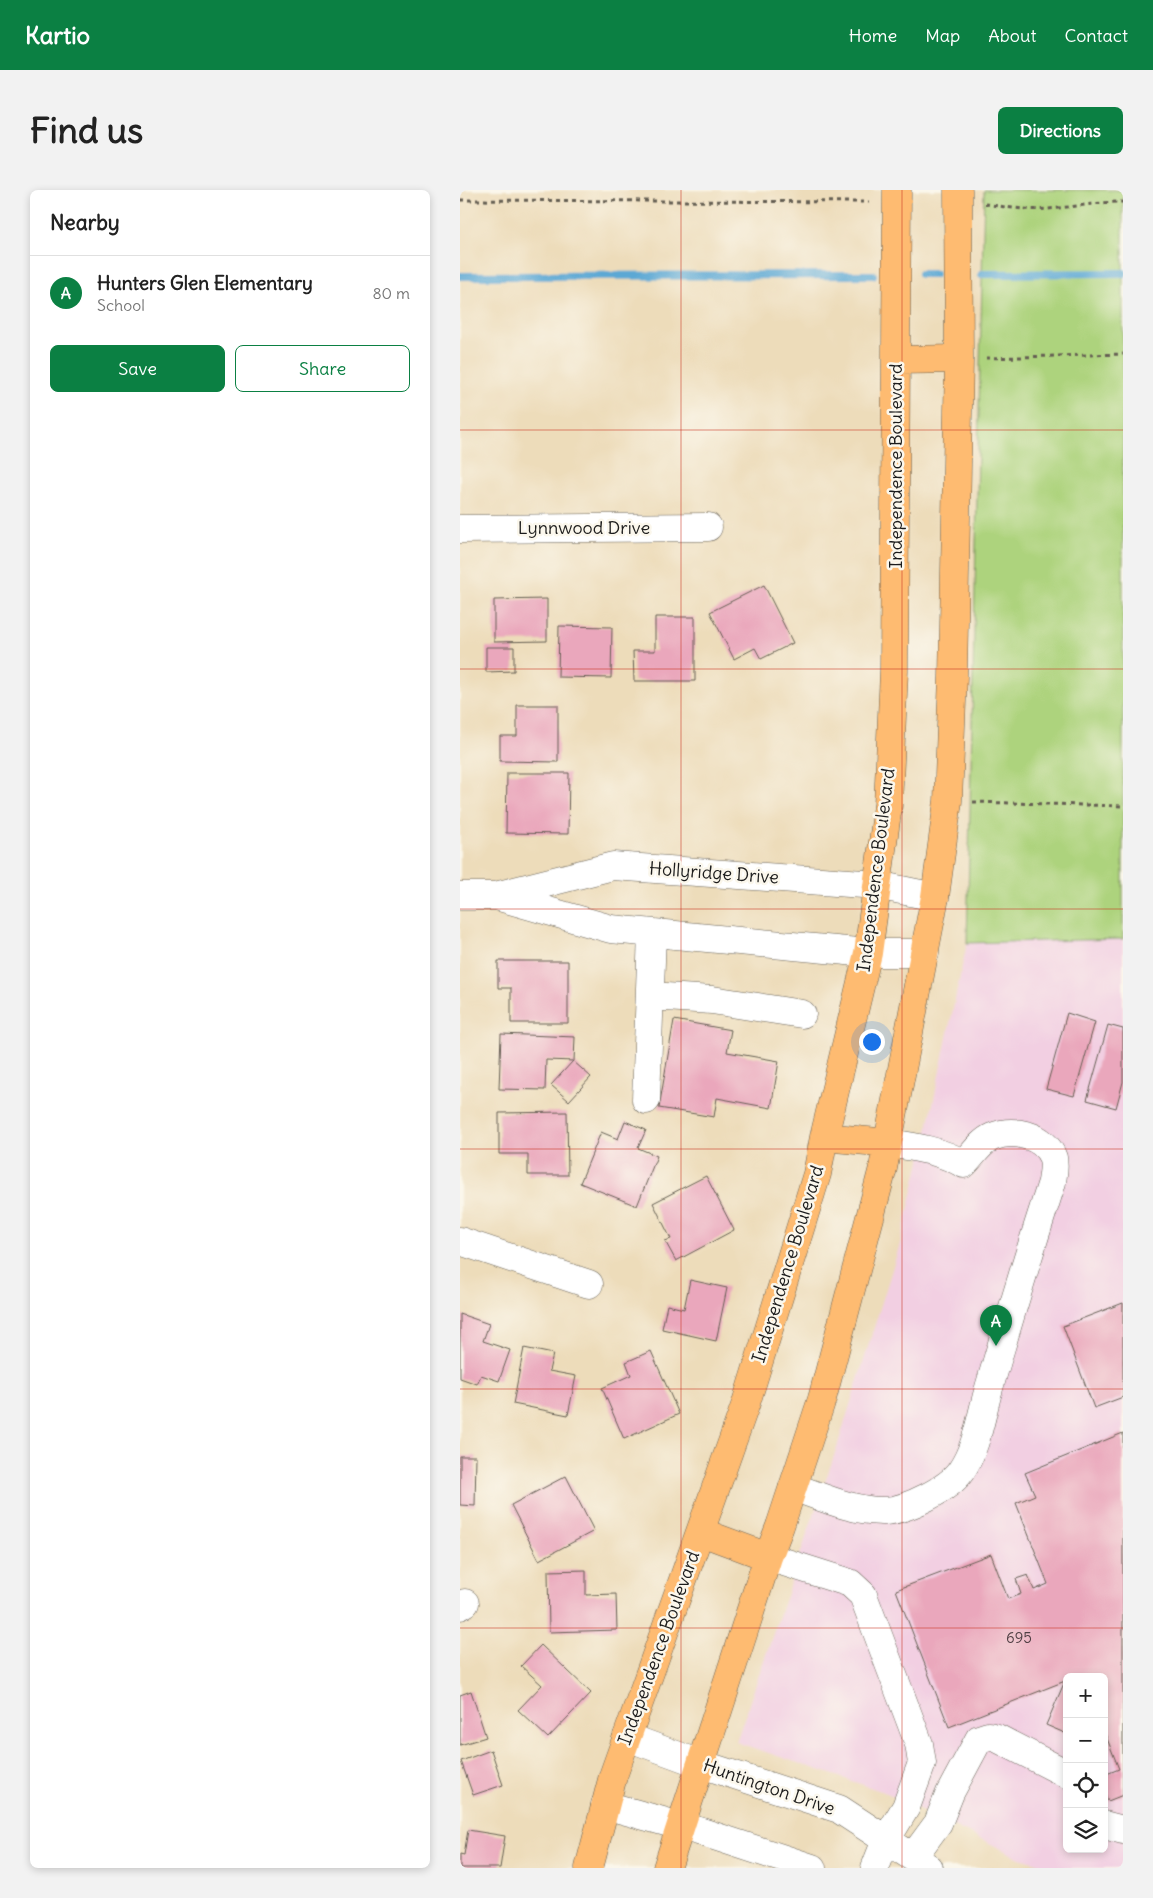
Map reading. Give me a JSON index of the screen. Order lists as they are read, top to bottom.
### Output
{
  "streets": {
    "main road": ["Independence Boulevard"],
    "street": ["Lynnwood Drive", "Hollyridge Drive", "Huntington Drive"]
  },
  "crossings": [
    ["Independence Boulevard", "Hollyridge Drive"],
    ["Independence Boulevard", "Huntington Drive"]
  ],
  "house_numbers": ["695"],
  "page": {
    "header": "Kartio",
    "nav": [
      "Home",
      "Map",
      "About",
      "Contact"
    ],
    "buttons": [
      "Directions",
      ["Save", "Share"]
    ],
    "title": "Find us",
    "heading": "Nearby",
    "list": [
      {
        "mark": "A",
        "name": "Hunters Glen Elementary",
        "note": "School",
        "value": "80 m"
      }
    ],
    "pins": "A",
    "map_buttons": ["+", "−"]
  }
}
